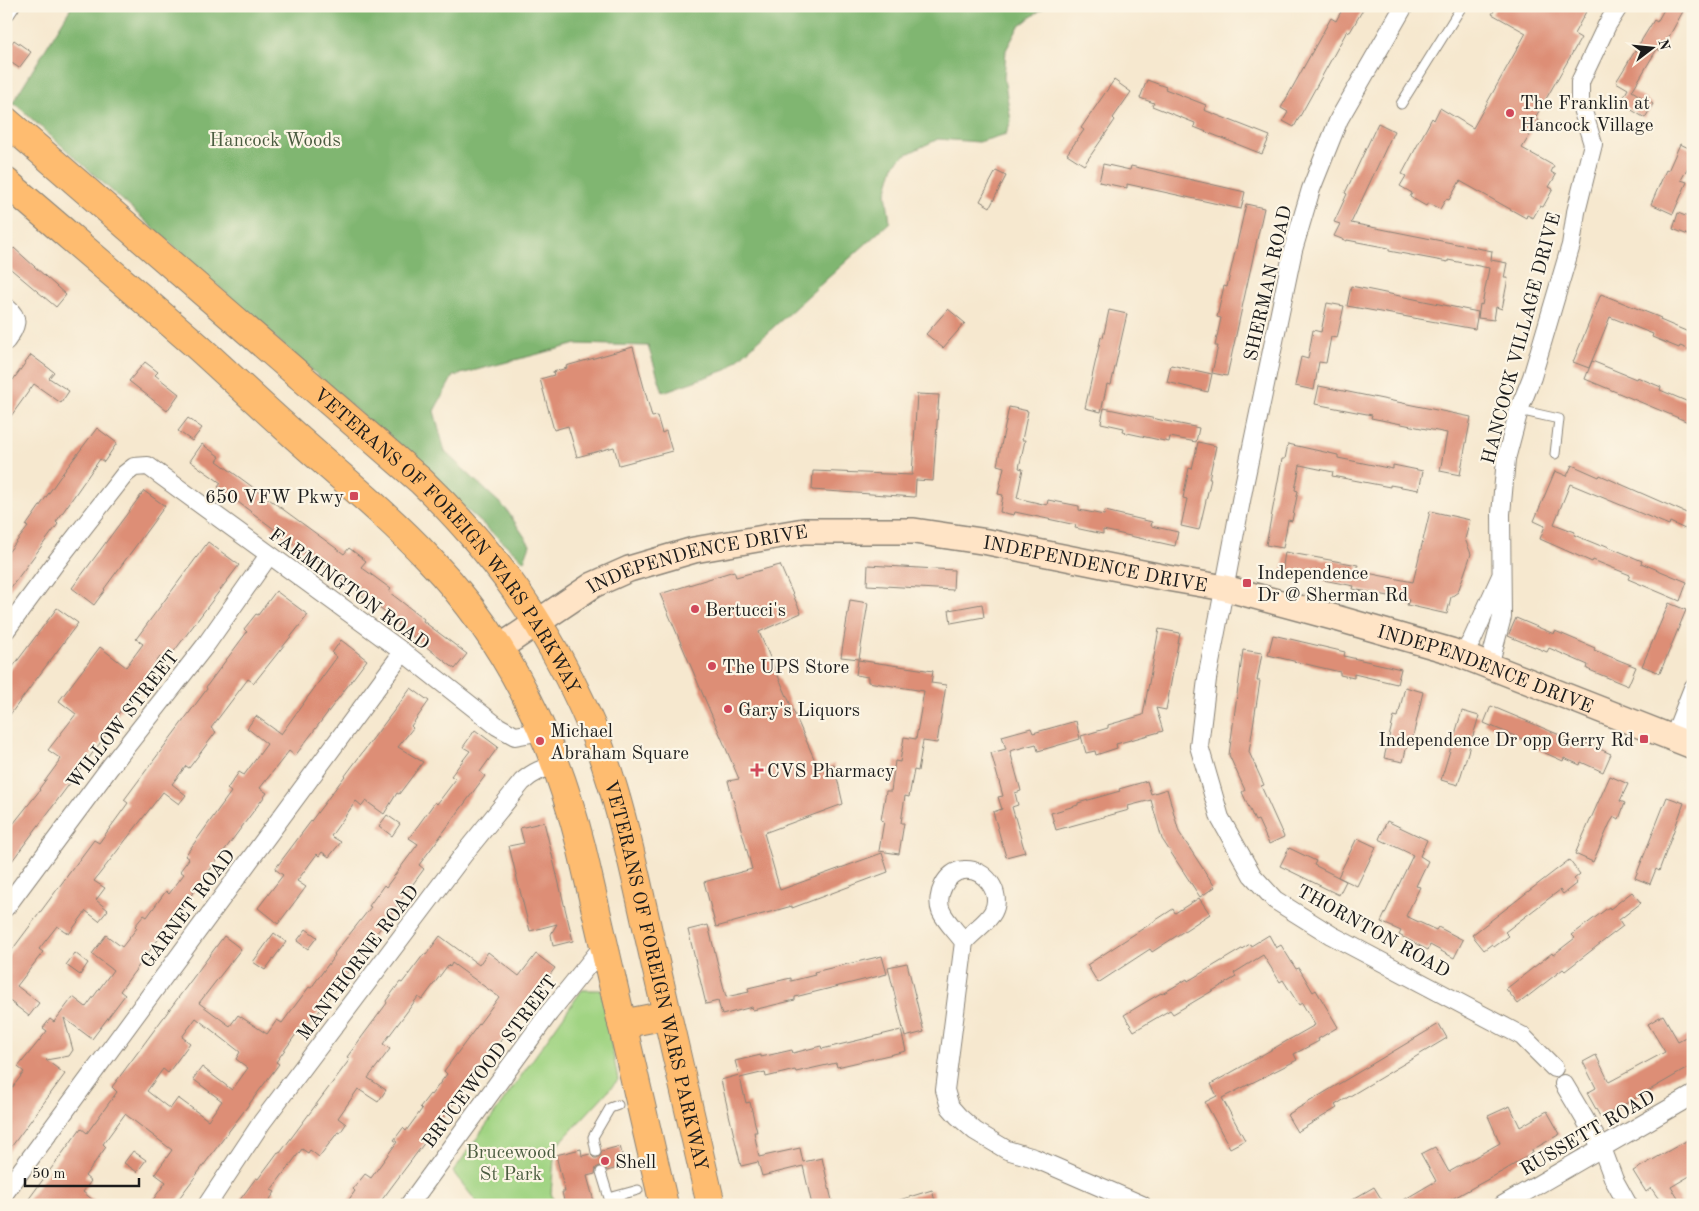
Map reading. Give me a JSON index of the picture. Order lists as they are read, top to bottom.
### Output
{
  "streets": {
    "highway": ["VETERANS OF FOREIGN WARS PARKWAY"],
    "main road": ["INDEPENDENCE DRIVE"],
    "street": [
      "SHERMAN ROAD",
      "HANCOCK VILLAGE DRIVE",
      "FARMINGTON ROAD",
      "WILLOW STREET",
      "GARNET ROAD",
      "THORNTON ROAD",
      "MANTHORNE ROAD",
      "BRUCEWOOD STREET",
      "RUSSETT ROAD"
    ]
  },
  "crossings": [
    ["SHERMAN ROAD", "INDEPENDENCE DRIVE"],
    ["SHERMAN ROAD", "THORNTON ROAD"],
    ["HANCOCK VILLAGE DRIVE", "INDEPENDENCE DRIVE"],
    ["VETERANS OF FOREIGN WARS PARKWAY", "INDEPENDENCE DRIVE"],
    ["VETERANS OF FOREIGN WARS PARKWAY", "FARMINGTON ROAD"],
    ["VETERANS OF FOREIGN WARS PARKWAY", "MANTHORNE ROAD"],
    ["VETERANS OF FOREIGN WARS PARKWAY", "BRUCEWOOD STREET"],
    ["INDEPENDENCE DRIVE", "THORNTON ROAD"],
    ["FARMINGTON ROAD", "WILLOW STREET"],
    ["FARMINGTON ROAD", "GARNET ROAD"]
  ],
  "parks": ["Hancock Woods", "Brucewood St Park"],
  "places": {
    "other": [
      "The Franklin at Hancock Village",
      "Bertucci's",
      "The UPS Store",
      "Gary's Liquors",
      "Michael Abraham Square",
      "Shell"
    ],
    "transit": ["650 VFW Pkwy", "Independence Dr @ Sherman Rd", "Independence Dr opp Gerry Rd"],
    "health": ["CVS Pharmacy"]
  },
  "scale_bar": "50 m",
  "north": "right"
}
